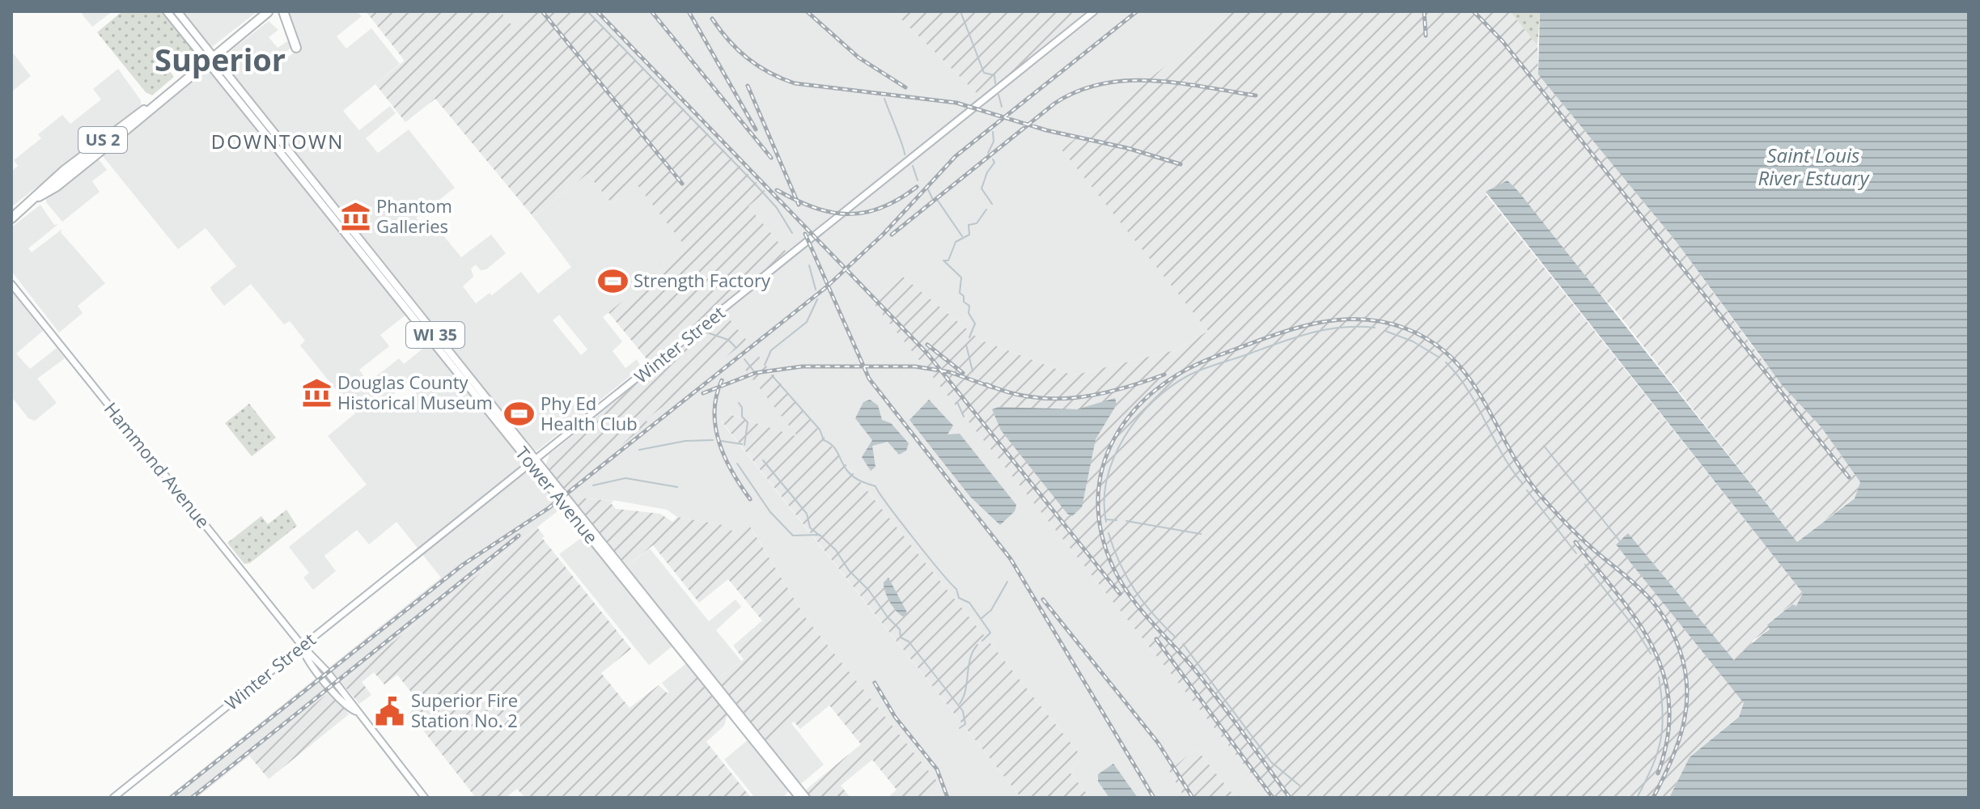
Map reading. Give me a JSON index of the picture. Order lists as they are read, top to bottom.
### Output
{
  "streets": {
    "highway": ["US 2"],
    "main road": ["WI 35", "Tower Avenue"],
    "street": ["Winter Street", "Hammond Avenue"]
  },
  "crossings": [
    ["US 2", "Tower Avenue"],
    ["Winter Street", "Hammond Avenue"],
    ["Winter Street", "Tower Avenue"]
  ],
  "districts": ["Superior", "DOWNTOWN"],
  "water": ["Saint Louis River Estuary"],
  "places": {
    "museum": ["Phantom Galleries", "Douglas County Historical Museum"],
    "sports": ["Strength Factory", "Phy Ed Health Club"],
    "public building": ["Superior Fire Station No. 2"]
  }
}
